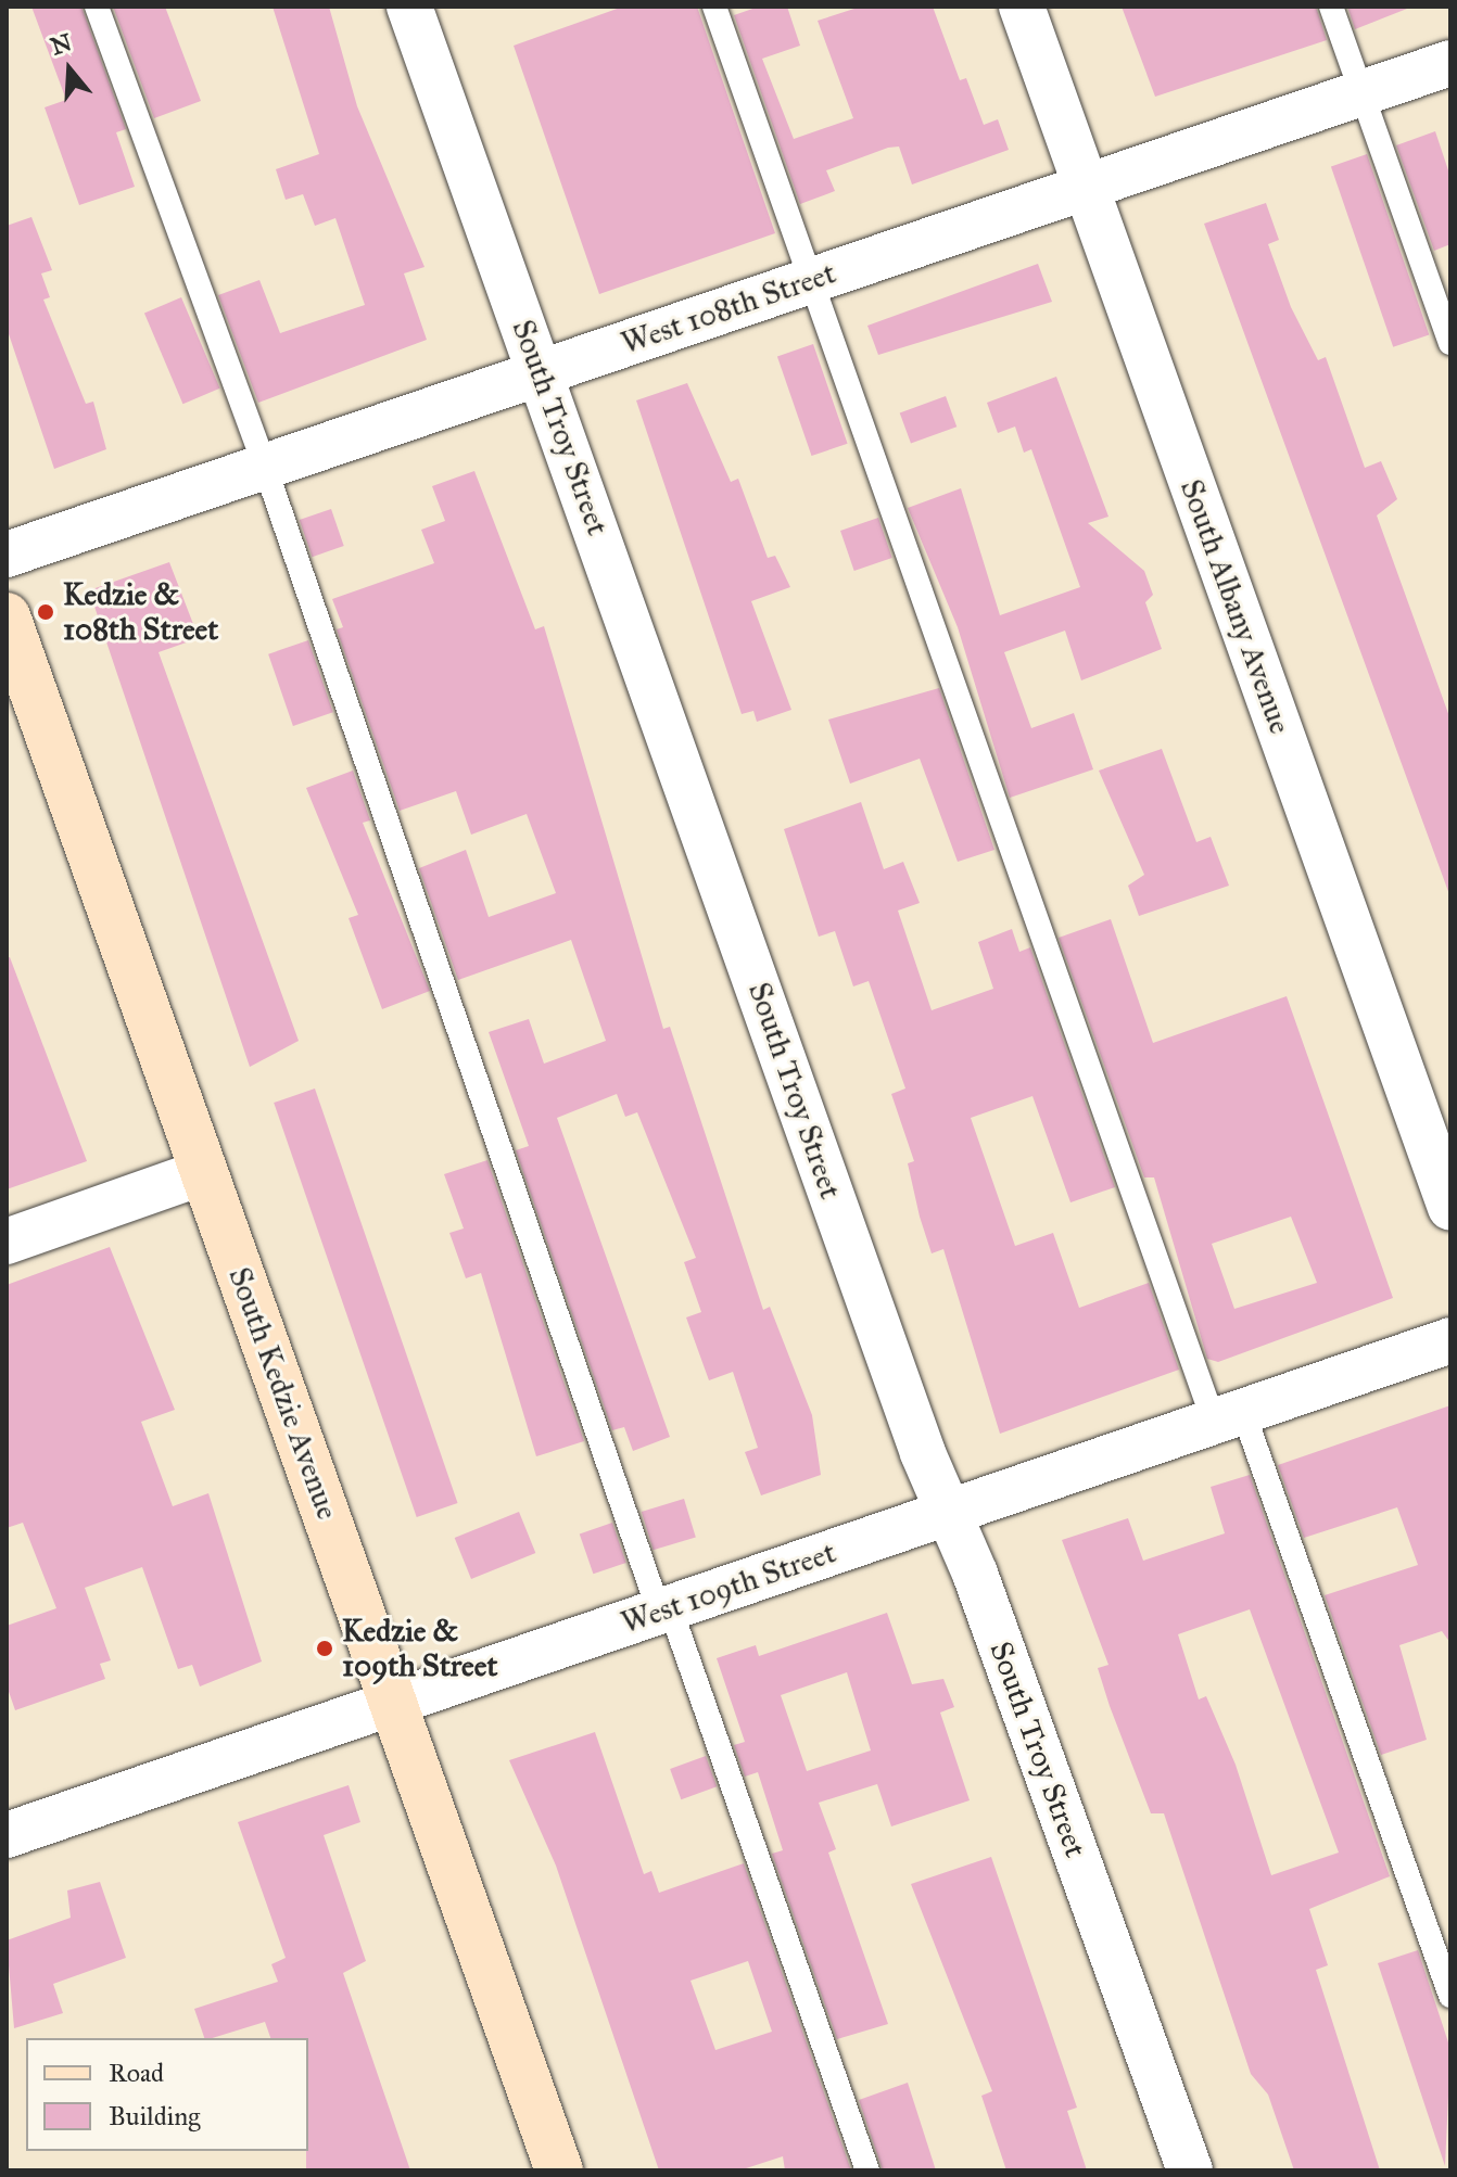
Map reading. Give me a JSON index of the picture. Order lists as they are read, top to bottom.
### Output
{
  "streets": {
    "main road": ["South Kedzie Avenue"],
    "street": [
      "West 108th Street",
      "South Troy Street",
      "South Albany Avenue",
      "West 109th Street"
    ]
  },
  "crossings": [
    ["West 108th Street", "South Troy Street"],
    ["West 108th Street", "South Albany Avenue"],
    ["South Troy Street", "West 109th Street"],
    ["South Kedzie Avenue", "West 109th Street"]
  ],
  "places": ["Kedzie & 108th Street", "Kedzie & 109th Street"],
  "legend": ["Road", "Building"],
  "north": "top"
}
